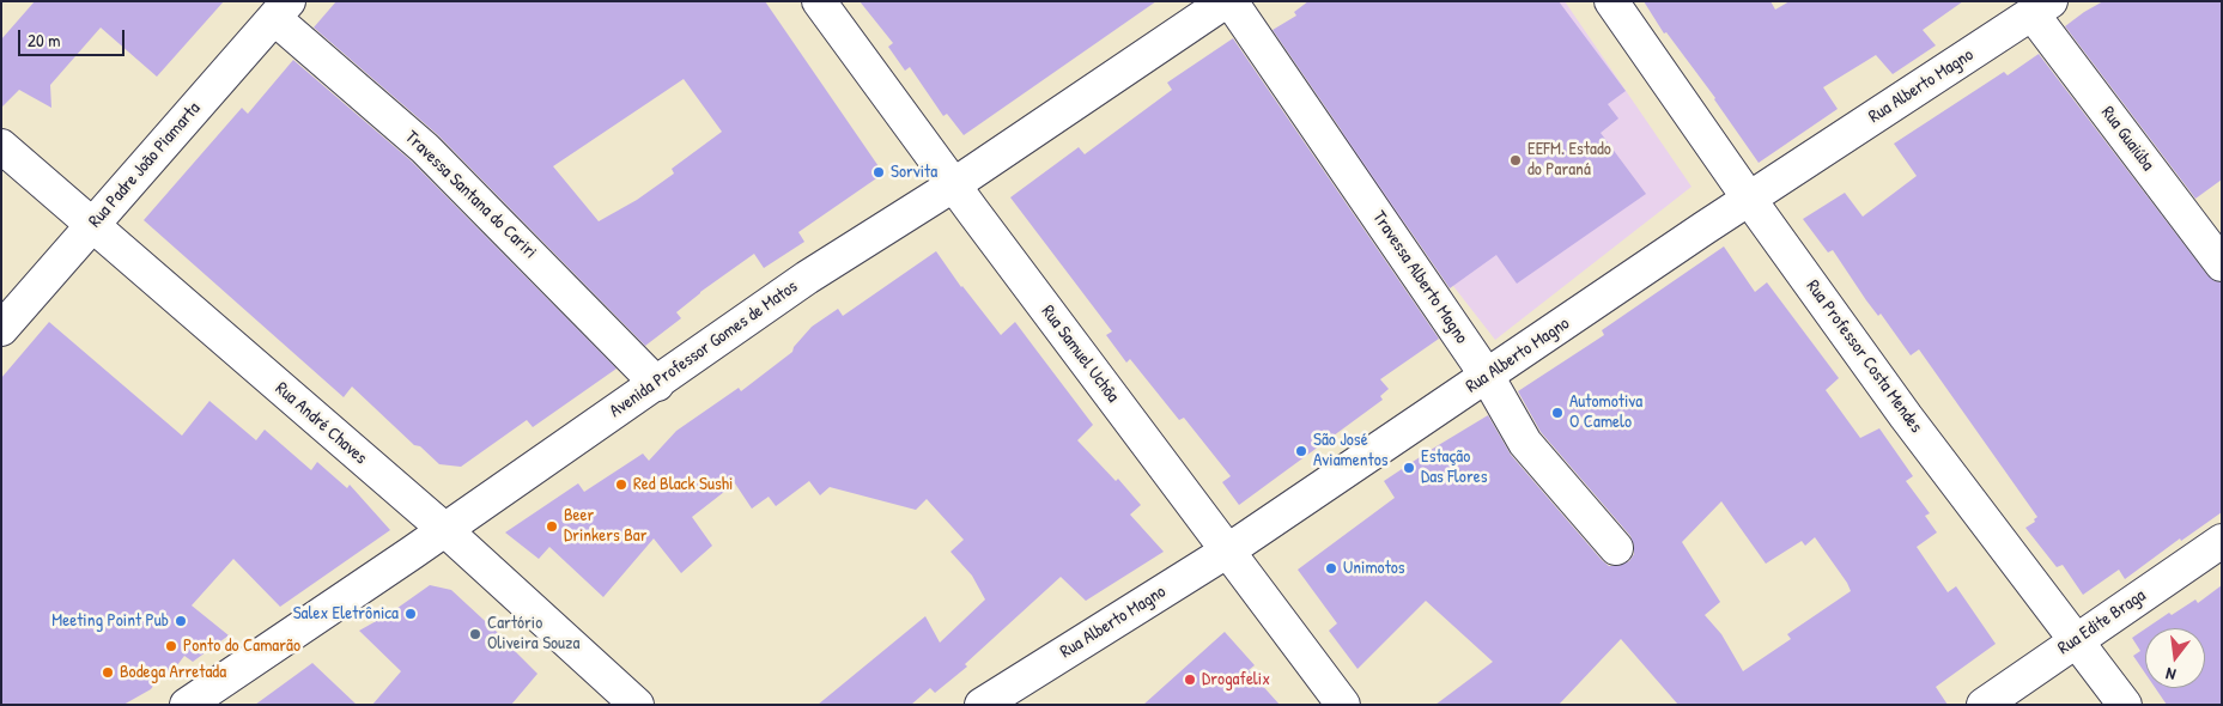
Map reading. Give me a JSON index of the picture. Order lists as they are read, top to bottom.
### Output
{
  "streets": {
    "street": [
      "Rua Alberto Magno",
      "Rua Guaiúba",
      "Rua Padre João Piamarta",
      "Travessa Santana do Cariri",
      "Travessa Alberto Magno",
      "Avenida Professor Gomes de Matos",
      "Rua Samuel Uchôa",
      "Rua Professor Costa Mendes",
      "Rua André Chaves",
      "Rua Edite Braga"
    ]
  },
  "crossings": [
    ["Rua Alberto Magno", "Rua Guaiúba"],
    ["Rua Alberto Magno", "Travessa Alberto Magno"],
    ["Rua Alberto Magno", "Rua Samuel Uchôa"],
    ["Rua Alberto Magno", "Rua Professor Costa Mendes"],
    ["Rua Padre João Piamarta", "Travessa Santana do Cariri"],
    ["Rua Padre João Piamarta", "Rua André Chaves"],
    ["Travessa Santana do Cariri", "Avenida Professor Gomes de Matos"],
    ["Travessa Alberto Magno", "Avenida Professor Gomes de Matos"],
    ["Avenida Professor Gomes de Matos", "Rua Samuel Uchôa"],
    ["Avenida Professor Gomes de Matos", "Rua André Chaves"],
    ["Rua Professor Costa Mendes", "Rua Edite Braga"]
  ],
  "places": [
    "EEFM. Estado do Paraná",
    "Sorvita",
    "Automotiva O Camelo",
    "São José Aviamentos",
    "Estação Das Flores",
    "Red Black Sushi",
    "Beer Drinkers Bar",
    "Unimotos",
    "Salex Eletrônica",
    "Meeting Point Pub",
    "Cartório Oliveira Souza",
    "Ponto do Camarão",
    "Bodega Arretada",
    "Drogafelix"
  ],
  "scale_bar": "20 m",
  "north": "bottom"
}
